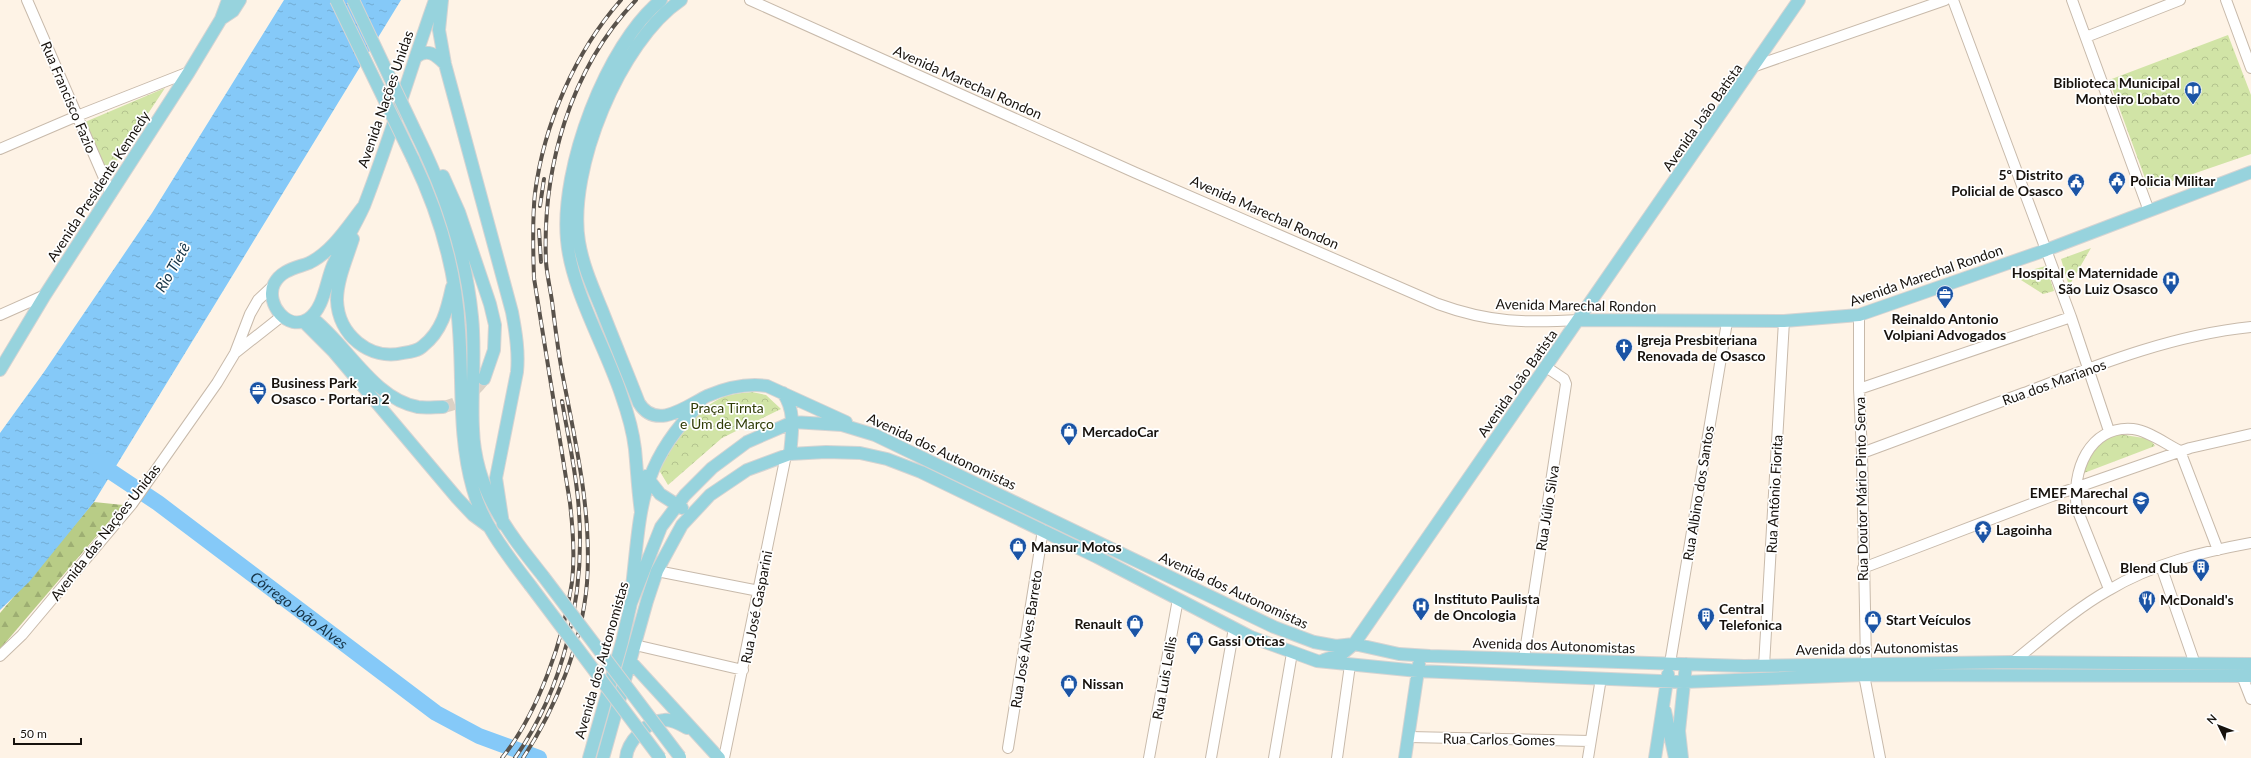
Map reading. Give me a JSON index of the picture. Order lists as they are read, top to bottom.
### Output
{
  "streets": {
    "main road": [
      "Avenida Marechal Rondon",
      "Avenida Nações Unidas",
      "Avenida João Batista",
      "Avenida Presidente Kennedy",
      "Avenida dos Autonomistas"
    ],
    "street": [
      "Rua Francisco Fazio",
      "Rua dos Marianos",
      "Rua Doutor Mário Pinto Serva",
      "Rua Albino dos Santos",
      "Rua Antônio Fiorita",
      "Rua Júlio Silva",
      "Avenida das Nações Unidas",
      "Rua José Gasparini",
      "Rua José Alves Barreto",
      "Rua Luis Lellis",
      "Rua Carlos Gomes"
    ]
  },
  "crossings": [
    ["Avenida Marechal Rondon", "Avenida João Batista"],
    ["Avenida Marechal Rondon", "Rua Doutor Mário Pinto Serva"],
    ["Avenida Marechal Rondon", "Rua Albino dos Santos"],
    ["Avenida Marechal Rondon", "Rua Antônio Fiorita"],
    ["Rua Francisco Fazio", "Avenida Presidente Kennedy"],
    ["Avenida João Batista", "Avenida dos Autonomistas"],
    ["Avenida João Batista", "Rua Júlio Silva"],
    ["Rua dos Marianos", "Rua Doutor Mário Pinto Serva"],
    ["Avenida dos Autonomistas", "Rua Doutor Mário Pinto Serva"],
    ["Avenida dos Autonomistas", "Rua Albino dos Santos"],
    ["Avenida dos Autonomistas", "Rua Antônio Fiorita"],
    ["Avenida dos Autonomistas", "Rua Júlio Silva"],
    ["Avenida dos Autonomistas", "Rua José Gasparini"],
    ["Avenida dos Autonomistas", "Rua José Alves Barreto"],
    ["Avenida dos Autonomistas", "Rua Luis Lellis"]
  ],
  "water": ["Rio Tietê", "Córrego João Alves"],
  "parks": ["Praça Tirnta e Um de Março"],
  "places": {
    "library": ["Biblioteca Municipal Monteiro Lobato"],
    "public building": ["Policia Militar", "5º Distrito Policial de Osasco"],
    "hospital": ["Hospital e Maternidade São Luiz Osasco", "Instituto Paulista de Oncologia"],
    "office": ["Reinaldo Antonio Volpiani Advogados", "Business Park Osasco - Portaria 2"],
    "church": ["Igreja Presbiteriana Renovada de Osasco"],
    "shop": [
      "MercadoCar",
      "Mansur Motos",
      "Start Veículos",
      "Renault",
      "Gassi Oticas",
      "Nissan"
    ],
    "school or university": ["EMEF Marechal Bittencourt"],
    "temple": ["Lagoinha"],
    "building": ["Blend Club", "Central Telefonica"],
    "restaurant": ["McDonald's"]
  },
  "scale_bar": "50 m",
  "north": "top left"
}
